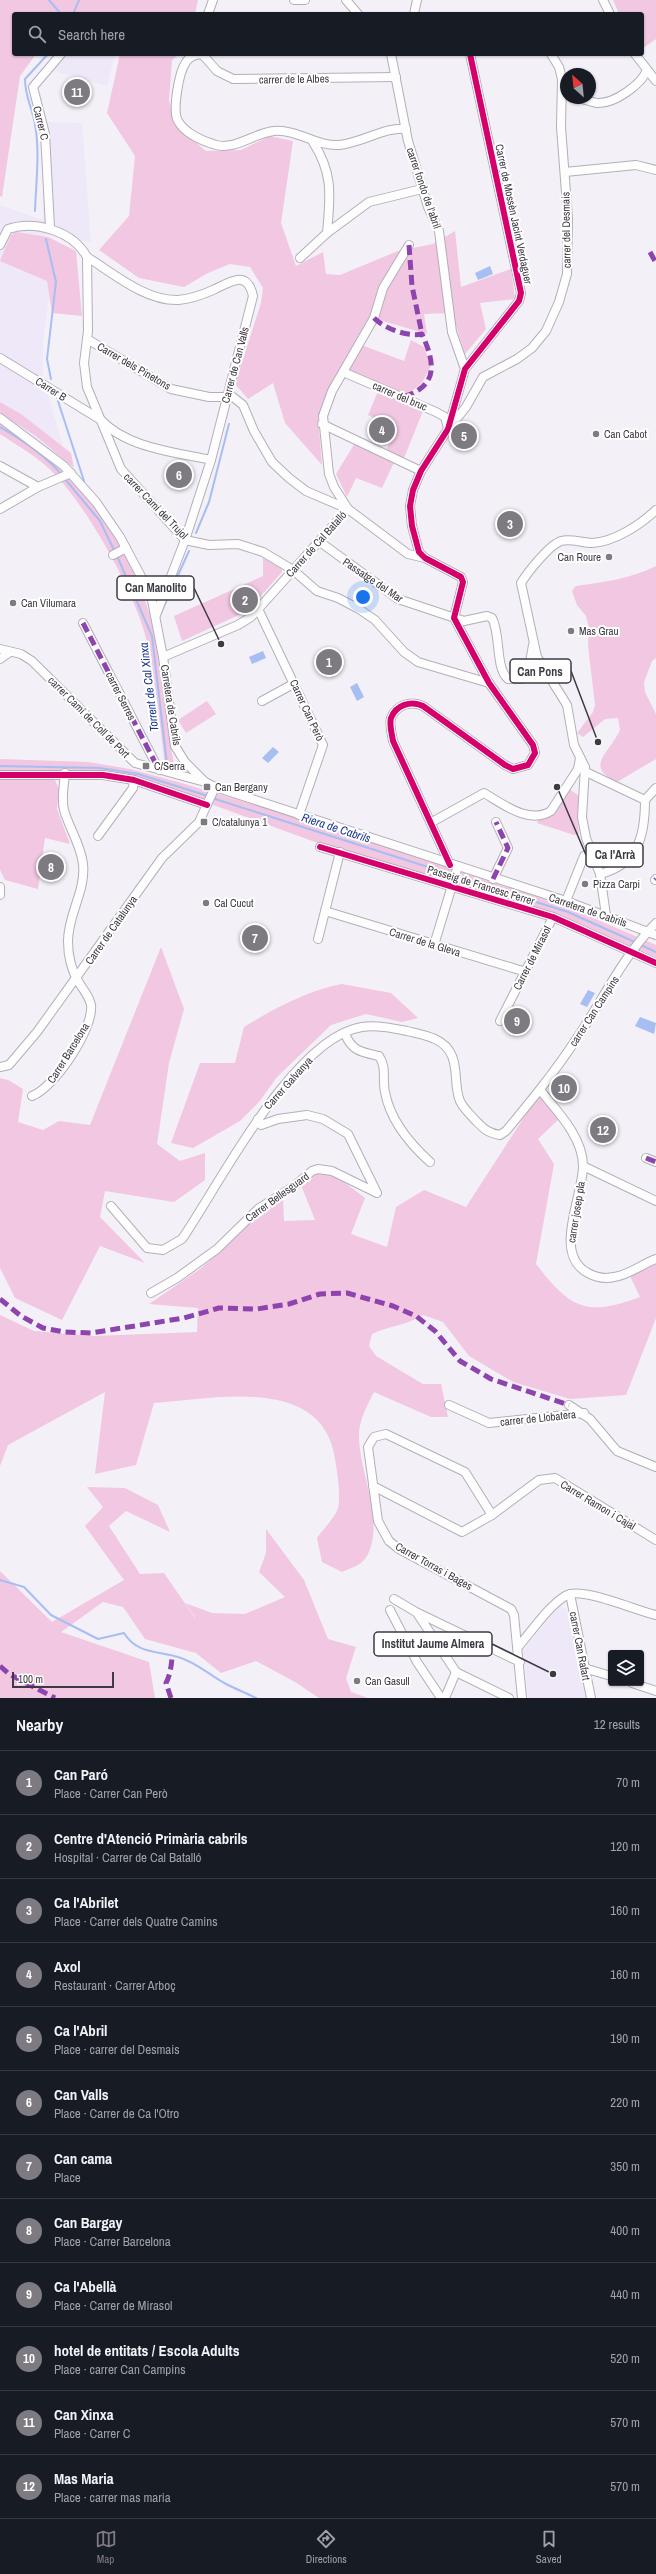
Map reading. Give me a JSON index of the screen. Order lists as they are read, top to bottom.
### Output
{
  "streets": {
    "street": [
      "carrer de le Albes",
      "Carrer C",
      "carrer fondo de l'abril",
      "Carrer de Mossèn Jacint Verdaguer",
      "carrer del Desmais",
      "Carrer de Can Valls",
      "Carrer dels Pinetons",
      "Carrer B",
      "carrer del bruc",
      "carrer Camí del Trujol",
      "Carrer de Cal Batalló",
      "Passatge del Mar",
      "carrer Serres",
      "Carretera de Cabrils",
      "Carrer Can Però",
      "carrer Camí de Coll de Port",
      "Passeig de Francesc Ferrer",
      "Carrer de Catalunya",
      "Carrer de la Gleva",
      "Carrer de Mirasol",
      "carrer Can Campins",
      "Carrer Barcelona",
      "Carrer Galvanya",
      "Carrer Bellesguard",
      "carrer josep pla",
      "carrer de Llobatera",
      "Carrer Ramon i Cajal",
      "Carrer Torras i Bages",
      "carrer Can Rafart"
    ]
  },
  "crossings": [
    ["carrer de le Albes", "carrer fondo de l'abril"],
    ["carrer fondo de l'abril", "Carrer de Mossèn Jacint Verdaguer"],
    ["Carrer de Mossèn Jacint Verdaguer", "carrer del Desmais"],
    ["Carrer de Mossèn Jacint Verdaguer", "Carrer dels Pinetons"],
    ["Carrer de Mossèn Jacint Verdaguer", "carrer del bruc"],
    ["Carrer de Mossèn Jacint Verdaguer", "Passatge del Mar"],
    ["carrer del Desmais", "carrer del bruc"],
    ["Carrer de Can Valls", "Carrer dels Pinetons"],
    ["Carrer de Can Valls", "Carrer B"],
    ["Carrer de Can Valls", "carrer Camí del Trujol"],
    ["Carrer de Can Valls", "Carretera de Cabrils"],
    ["Carrer dels Pinetons", "carrer Camí del Trujol"],
    ["Carrer dels Pinetons", "Carrer de Cal Batalló"],
    ["Carrer B", "carrer Camí del Trujol"],
    ["carrer del bruc", "Carrer de Cal Batalló"],
    ["carrer Camí del Trujol", "Carrer de Cal Batalló"],
    ["Carrer de Cal Batalló", "Passatge del Mar"],
    ["Carrer de Cal Batalló", "Carretera de Cabrils"],
    ["Carrer de Cal Batalló", "Carrer Can Però"],
    ["carrer Serres", "carrer Camí de Coll de Port"],
    ["Carretera de Cabrils", "Carrer Can Però"],
    ["Carretera de Cabrils", "carrer Camí de Coll de Port"],
    ["Carretera de Cabrils", "Carrer de Catalunya"],
    ["Carretera de Cabrils", "carrer Can Campins"],
    ["Passeig de Francesc Ferrer", "Carrer de Mirasol"],
    ["Passeig de Francesc Ferrer", "carrer Can Campins"],
    ["Carrer de Catalunya", "Carrer Barcelona"],
    ["Carrer de la Gleva", "Carrer de Mirasol"],
    ["carrer Can Campins", "Carrer Galvanya"],
    ["Carrer Galvanya", "Carrer Bellesguard"],
    ["Carrer Ramon i Cajal", "Carrer Torras i Bages"]
  ],
  "water": ["Torrent de Cal Xinxa", "Riera de Cabrils"],
  "places": {
    "other": [
      "Can Cabot",
      "Can Roure",
      "Can Vilumara",
      "Mas Grau",
      "Can Manolito",
      "Can Pons",
      "Ca l'Arrà",
      "Pizza Carpi",
      "Cal Cucut",
      "Institut Jaume Almera",
      "Can Gasull"
    ],
    "transit": ["C/Serra", "Can Bergany", "C/catalunya 1"]
  },
  "scale_bar": "100 m",
  "north": "top left",
  "page": {
    "search": "Search here",
    "pins": [
      "11",
      "4",
      "5",
      "6",
      "3",
      "2",
      "1",
      "8",
      "7",
      "9",
      "10",
      "12"
    ],
    "scale": "100 m",
    "heading": ["Nearby", "12 results"],
    "list": [
      {
        "mark": "1",
        "name": "Can Paró",
        "note": "Place · Carrer Can Però",
        "value": "70 m"
      },
      {
        "mark": "2",
        "name": "Centre d'Atenció Primària cabrils",
        "note": "Hospital · Carrer de Cal Batalló",
        "value": "120 m"
      },
      {
        "mark": "3",
        "name": "Ca l'Abrilet",
        "note": "Place · Carrer dels Quatre Camins",
        "value": "160 m"
      },
      {
        "mark": "4",
        "name": "Axol",
        "note": "Restaurant · Carrer Arboç",
        "value": "160 m"
      },
      {
        "mark": "5",
        "name": "Ca l'Abril",
        "note": "Place · carrer del Desmais",
        "value": "190 m"
      },
      {
        "mark": "6",
        "name": "Can Valls",
        "note": "Place · Carrer de Ca l'Otro",
        "value": "220 m"
      },
      {
        "mark": "7",
        "name": "Can cama",
        "note": "Place",
        "value": "350 m"
      },
      {
        "mark": "8",
        "name": "Can Bargay",
        "note": "Place · Carrer Barcelona",
        "value": "400 m"
      },
      {
        "mark": "9",
        "name": "Ca l'Abellà",
        "note": "Place · Carrer de Mirasol",
        "value": "440 m"
      },
      {
        "mark": "10",
        "name": "hotel de entitats / Escola Adults",
        "note": "Place · carrer Can Campins",
        "value": "520 m"
      },
      {
        "mark": "11",
        "name": "Can Xinxa",
        "note": "Place · Carrer C",
        "value": "570 m"
      },
      {
        "mark": "12",
        "name": "Mas Maria",
        "note": "Place · carrer mas maria",
        "value": "570 m"
      }
    ],
    "nav": ["Map", "Directions", "Saved"]
  }
}
